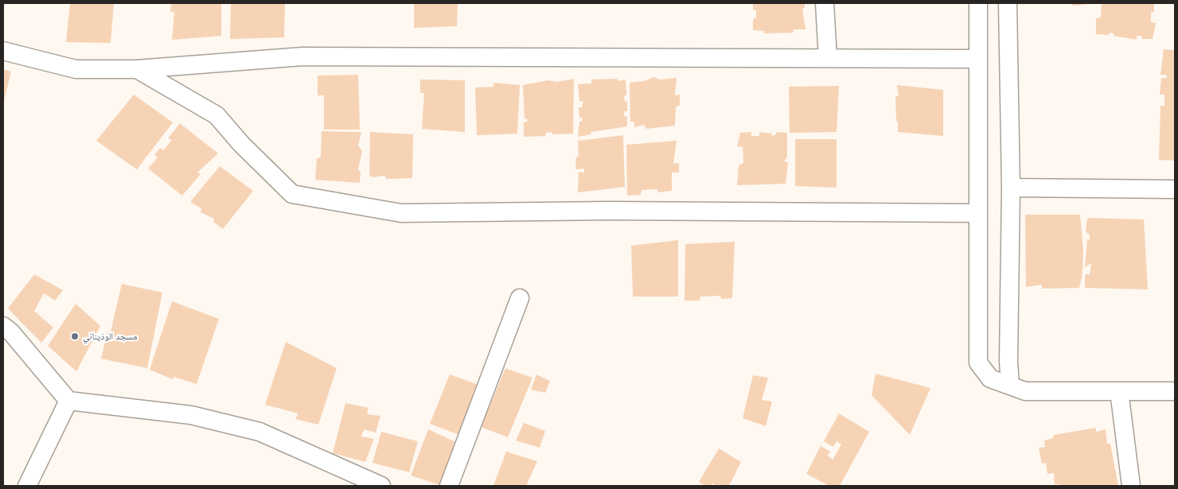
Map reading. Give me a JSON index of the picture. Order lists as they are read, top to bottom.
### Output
{
  "places": ["مسجد الوذيناني"]
}
